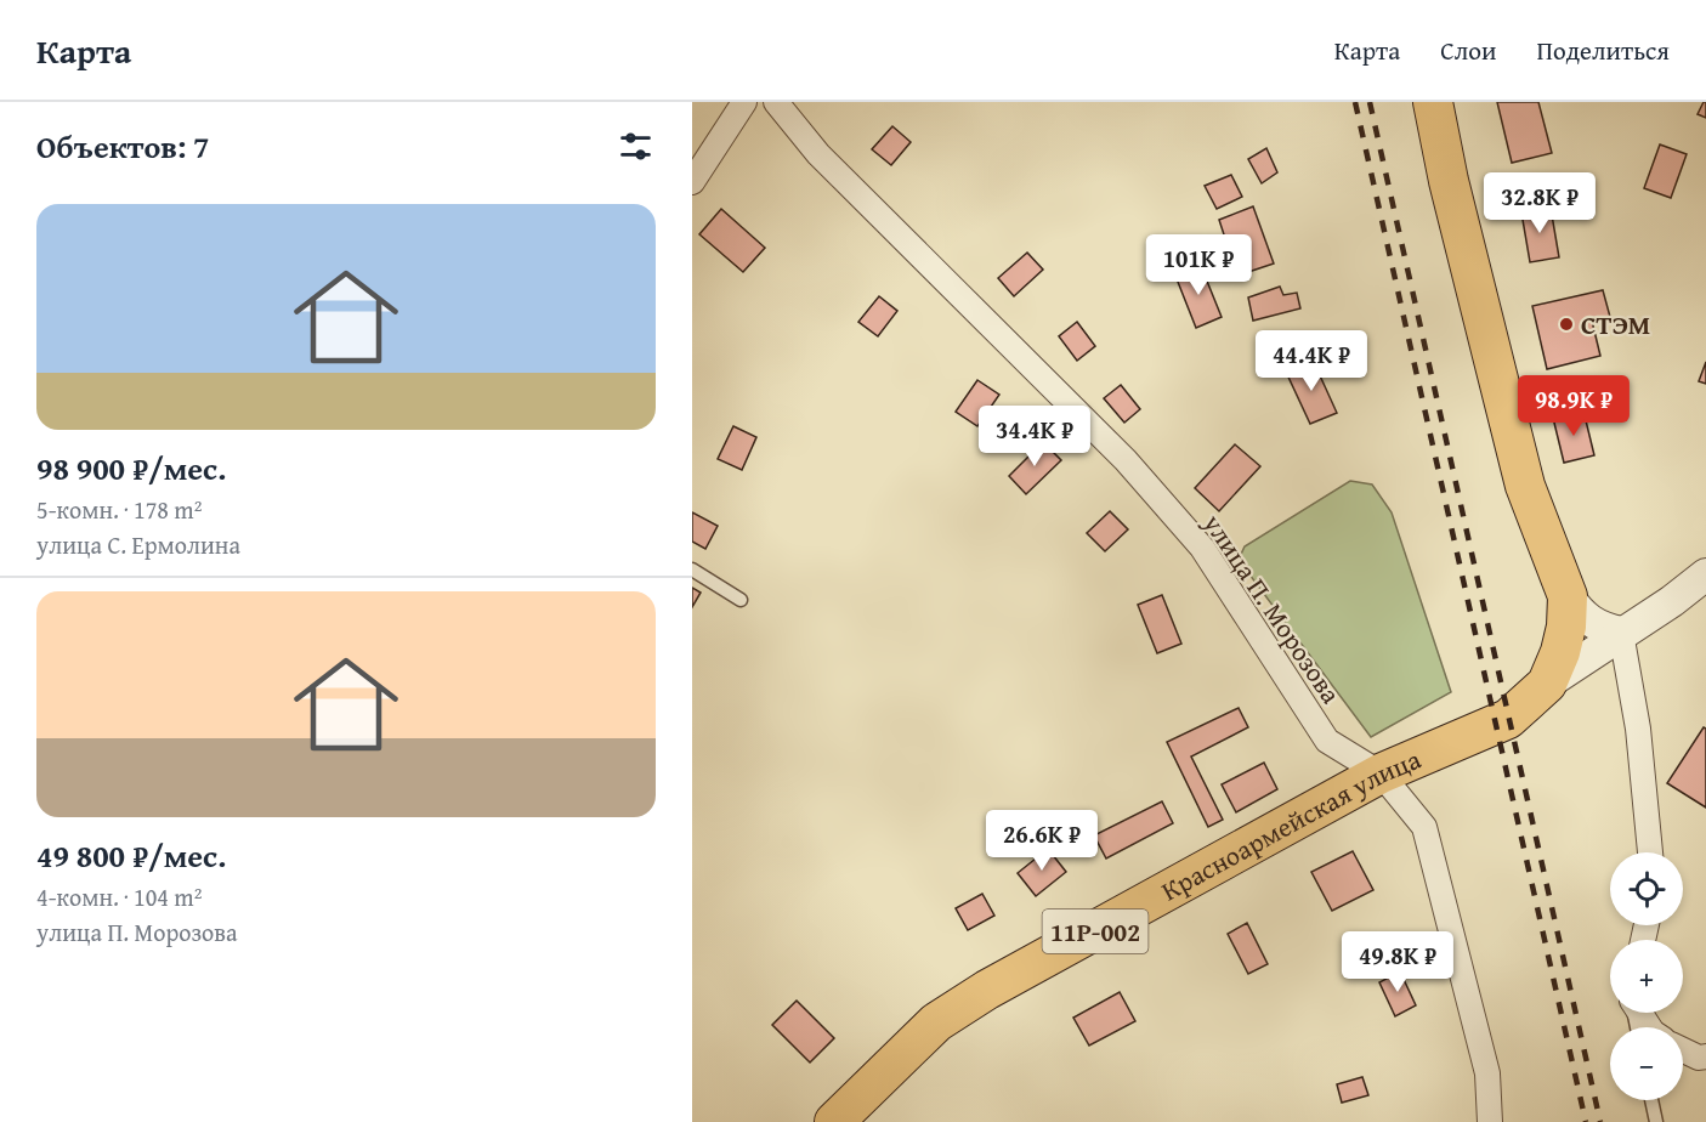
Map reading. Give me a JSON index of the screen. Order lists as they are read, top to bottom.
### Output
{
  "streets": {
    "main road": ["Красноармейская улица", "11Р-002"],
    "street": ["улица П. Морозова"]
  },
  "crossings": [
    ["улица П. Морозова", "Красноармейская улица"],
    ["Красноармейская улица", "11Р-002"]
  ],
  "places": ["СТЭМ"],
  "page": {
    "header": "Карта",
    "nav": ["Карта", "Слои", "Поделиться"],
    "heading": "Объектов: 7",
    "price": [
      "32.8K ₽",
      "101K ₽",
      "44.4K ₽",
      "98.9K ₽",
      "34.4K ₽",
      "26.6K ₽",
      "49.8K ₽"
    ],
    "list": [
      {
        "name": "98 900 ₽/мес.",
        "note": "5-комн. · 178 m² · улица С. Ермолина"
      },
      {
        "name": "49 800 ₽/мес.",
        "note": "4-комн. · 104 m² · улица П. Морозова"
      }
    ],
    "map_buttons": ["+", "−"]
  }
}
